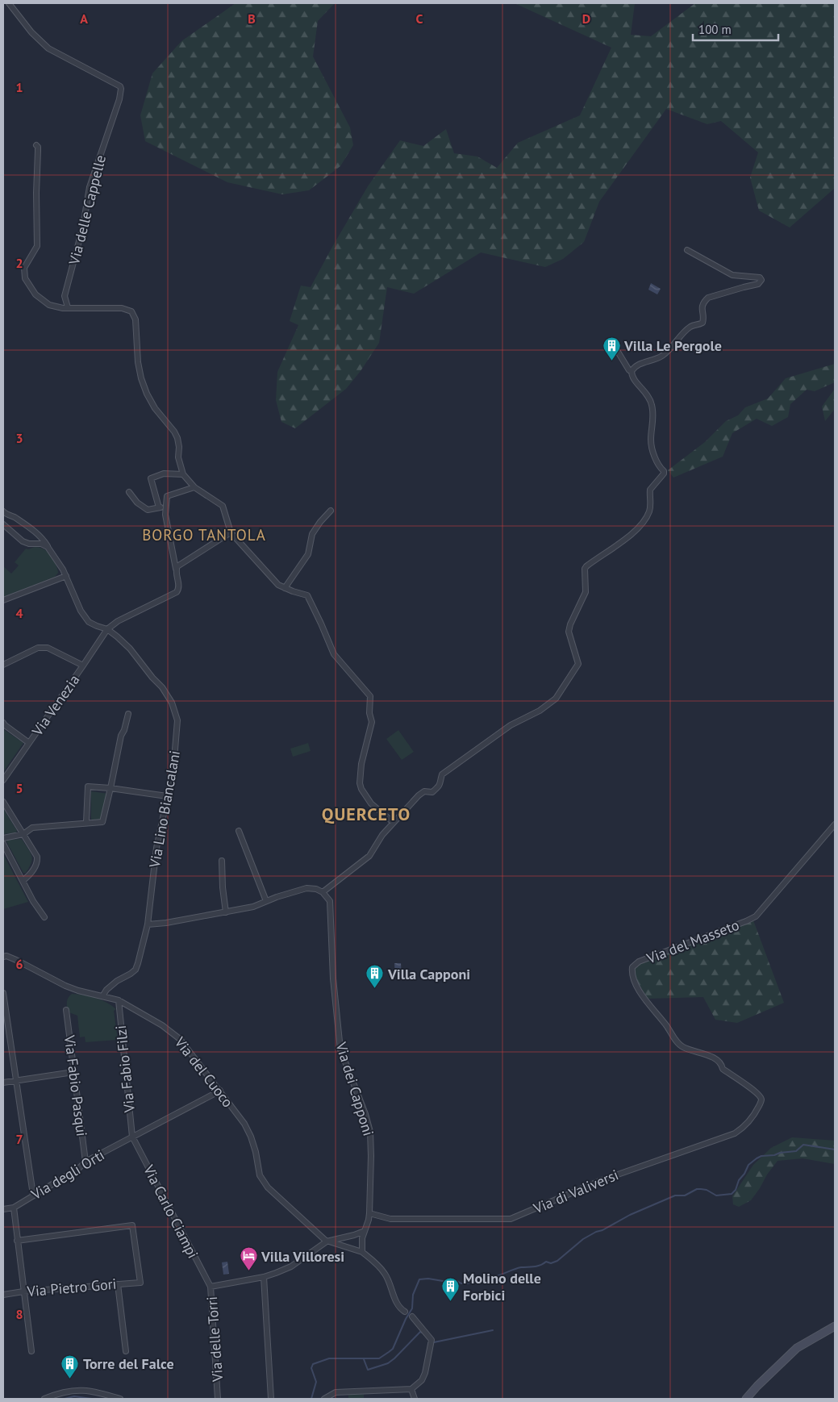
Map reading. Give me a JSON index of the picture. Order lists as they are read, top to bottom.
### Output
{
  "streets": {
    "street": [
      "Via delle Cappelle",
      "Via Venezia",
      "Via Lino Biancalani",
      "Via del Masseto",
      "Via Fabio Filzi",
      "Via del Cuoco",
      "Via Fabio Pasqui",
      "Via dei Capponi",
      "Via degli Orti",
      "Via di Valiversi",
      "Via Carlo Ciampi",
      "Via Pietro Gori",
      "Via delle Torri"
    ]
  },
  "crossings": [
    ["Via Venezia", "Via Lino Biancalani"],
    ["Via Lino Biancalani", "Via del Cuoco"],
    ["Via del Masseto", "Via di Valiversi"],
    ["Via Fabio Filzi", "Via del Cuoco"],
    ["Via Fabio Filzi", "Via degli Orti"],
    ["Via Fabio Filzi", "Via Carlo Ciampi"],
    ["Via del Cuoco", "Via degli Orti"],
    ["Via del Cuoco", "Via delle Torri"],
    ["Via Fabio Pasqui", "Via degli Orti"],
    ["Via dei Capponi", "Via di Valiversi"],
    ["Via dei Capponi", "Via delle Torri"],
    ["Via degli Orti", "Via Carlo Ciampi"],
    ["Via Carlo Ciampi", "Via delle Torri"]
  ],
  "districts": ["BORGO TANTOLA", "QUERCETO"],
  "places": {
    "building": [
      "Villa Le Pergole",
      "Villa Capponi",
      "Molino delle Forbici",
      "Torre del Falce"
    ],
    "hotel": ["Villa Villoresi"]
  },
  "scale_bar": "100 m",
  "grid": {
    "columns": [
      "A",
      "B",
      "C",
      "D"
    ],
    "rows": [
      "1",
      "2",
      "3",
      "4",
      "5",
      "6",
      "7",
      "8"
    ]
  }
}
